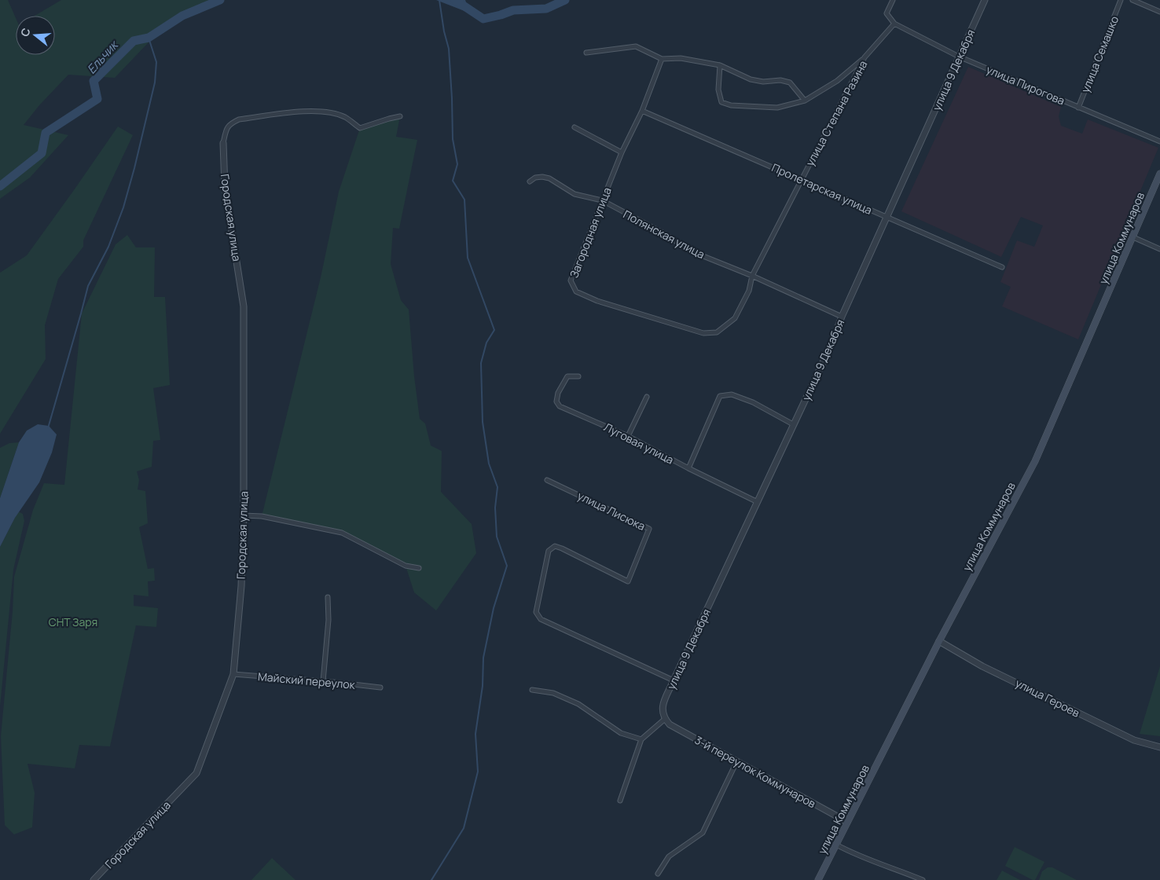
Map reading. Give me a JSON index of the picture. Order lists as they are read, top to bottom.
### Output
{
  "streets": {
    "main road": ["улица Коммунаров"],
    "street": [
      "улица Семашко",
      "улица 9 Декабря",
      "улица Пирогова",
      "улица Степана Разина",
      "Пролетарская улица",
      "Городская улица",
      "Загородная улица",
      "Полянская улица",
      "Луговая улица",
      "улица Лисюка",
      "Майский переулок",
      "улица Героев",
      "3-й переулок Коммунаров"
    ]
  },
  "crossings": [
    ["улица Семашко", "улица Пирогова"],
    ["улица 9 Декабря", "улица Пирогова"],
    ["улица 9 Декабря", "Пролетарская улица"],
    ["улица 9 Декабря", "Полянская улица"],
    ["улица 9 Декабря", "Луговая улица"],
    ["улица 9 Декабря", "улица Лисюка"],
    ["улица 9 Декабря", "3-й переулок Коммунаров"],
    ["улица Пирогова", "улица Степана Разина"],
    ["улица Степана Разина", "Пролетарская улица"],
    ["улица Степана Разина", "Загородная улица"],
    ["улица Степана Разина", "Полянская улица"],
    ["Пролетарская улица", "Загородная улица"],
    ["Городская улица", "Майский переулок"],
    ["Загородная улица", "Полянская улица"],
    ["улица Коммунаров", "улица Героев"],
    ["улица Коммунаров", "3-й переулок Коммунаров"]
  ],
  "water": ["Ельчик"],
  "parks": ["СНТ Заря"],
  "north": "left"
}
